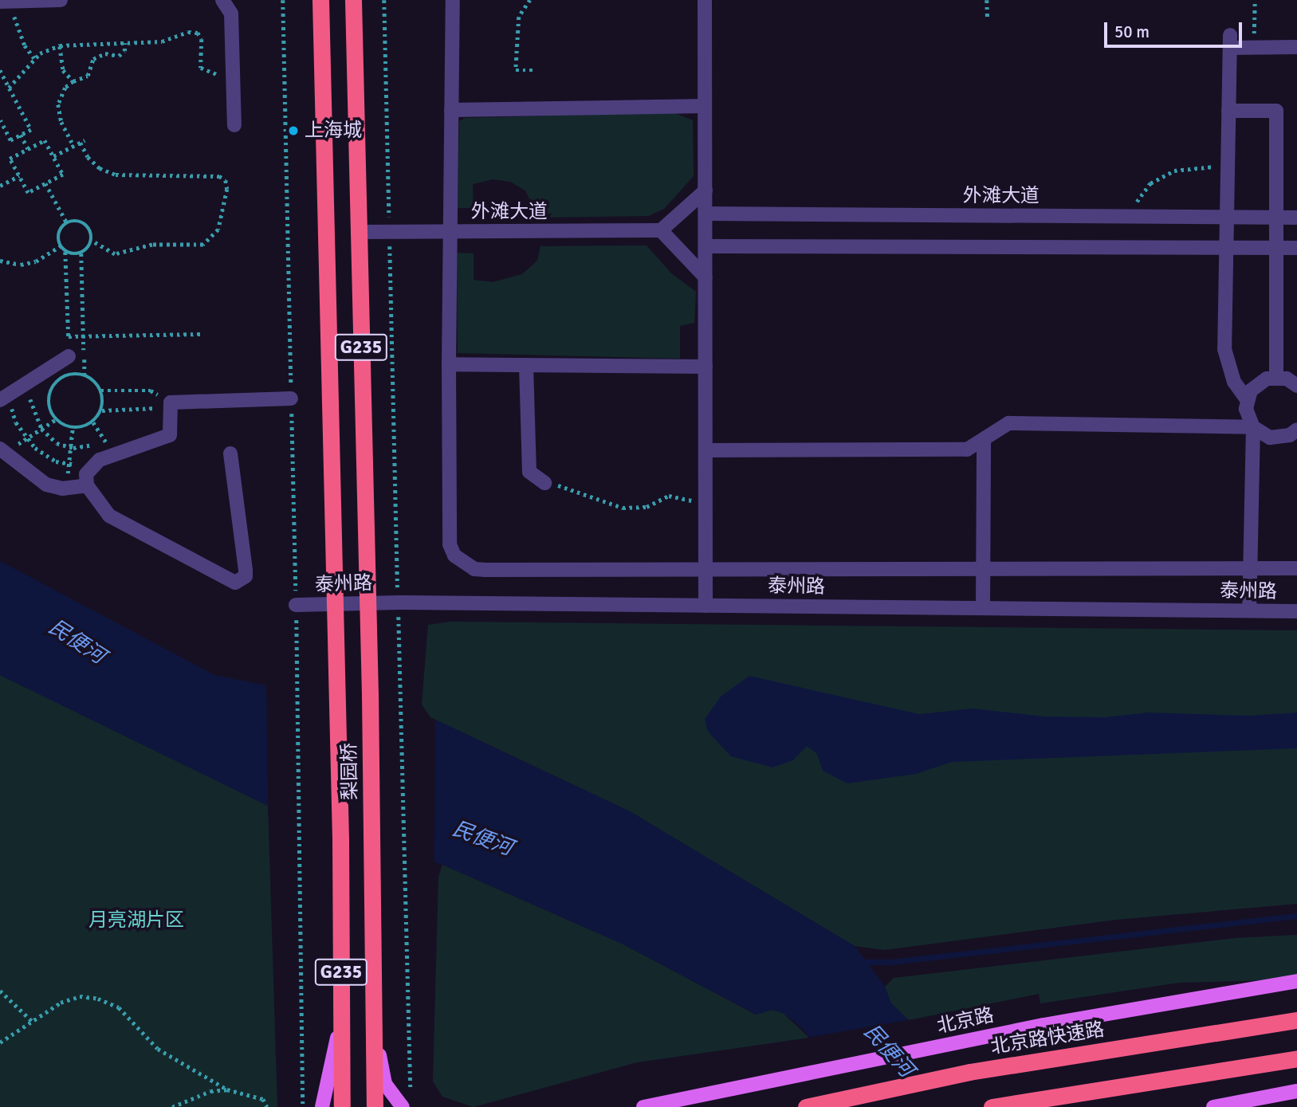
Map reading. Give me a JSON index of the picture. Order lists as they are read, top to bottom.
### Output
{
  "streets": {
    "highway": ["G235", "梨园桥", "北京路快速路"],
    "main road": ["北京路"],
    "street": ["外滩大道", "泰州路"]
  },
  "crossings": [
    ["外滩大道", "G235"],
    ["G235", "泰州路"],
    ["G235", "梨园桥"],
    ["泰州路", "梨园桥"]
  ],
  "water": ["民便河"],
  "parks": ["月亮湖片区"],
  "places": ["上海城"],
  "scale_bar": "50 m"
}
